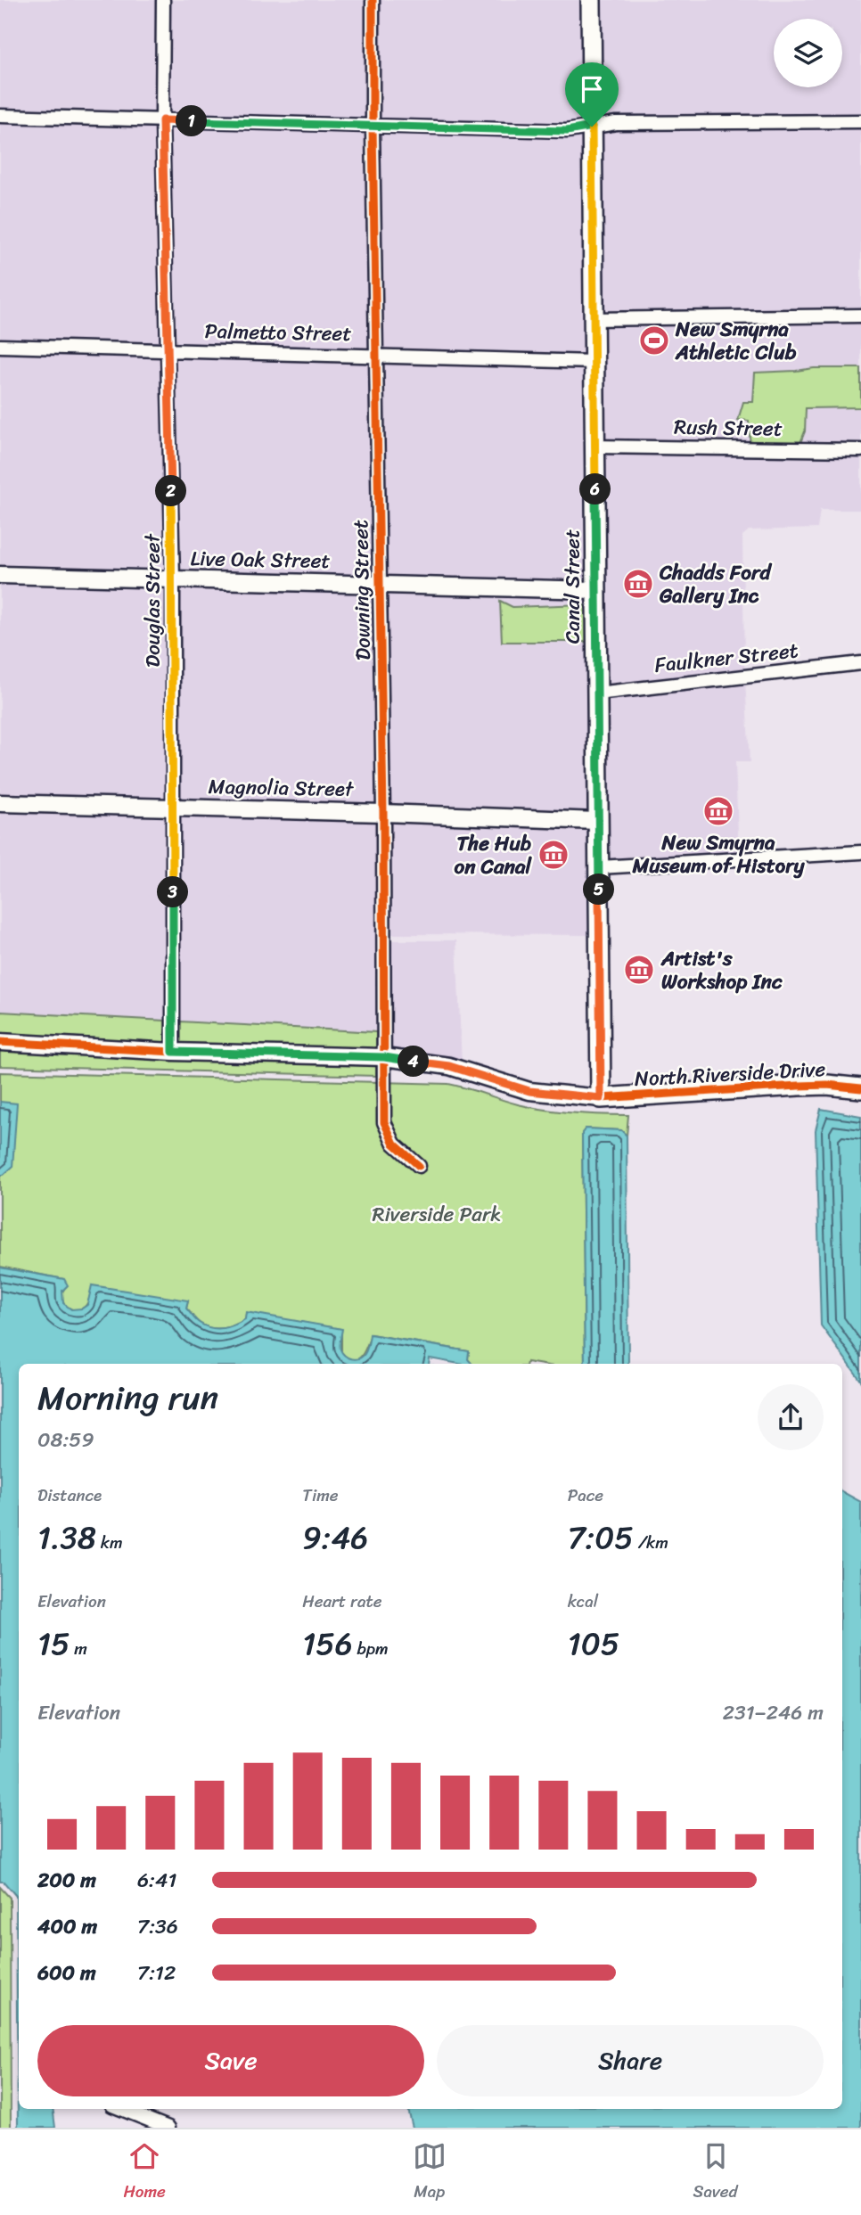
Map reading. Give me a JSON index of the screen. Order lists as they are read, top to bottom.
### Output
{
  "streets": {
    "main road": ["Canal Street", "North Riverside Drive"],
    "street": [
      "Palmetto Street",
      "Rush Street",
      "Live Oak Street",
      "Downing Street",
      "Douglas Street",
      "Faulkner Street",
      "Magnolia Street"
    ]
  },
  "crossings": [
    ["Palmetto Street", "Canal Street"],
    ["Palmetto Street", "Downing Street"],
    ["Palmetto Street", "Douglas Street"],
    ["Rush Street", "Canal Street"],
    ["Live Oak Street", "Canal Street"],
    ["Live Oak Street", "Downing Street"],
    ["Live Oak Street", "Douglas Street"],
    ["Canal Street", "Faulkner Street"],
    ["Canal Street", "Magnolia Street"],
    ["Canal Street", "North Riverside Drive"],
    ["Downing Street", "Magnolia Street"],
    ["Douglas Street", "Magnolia Street"]
  ],
  "parks": ["Riverside Park"],
  "places": {
    "sports": ["New Smyrna Athletic Club"],
    "museum": [
      "Chadds Ford Gallery Inc",
      "New Smyrna Museum of History",
      "The Hub on Canal",
      "Artist's Workshop Inc"
    ]
  },
  "page": {
    "pins": [
      "1",
      "6",
      "2",
      "5",
      "3",
      "4"
    ],
    "heading": ["Morning run", "08:59"],
    "stats": [
      ["Distance", "1.38 km"],
      ["Time", "9:46"],
      ["Pace", "7:05 /km"],
      ["Elevation", "15 m"],
      ["Heart rate", "156 bpm"],
      ["kcal", "105"]
    ],
    "chart": ["Elevation", "231–246 m"],
    "list": [
      {
        "name": "200 m",
        "note": "6:41"
      },
      {
        "name": "400 m",
        "note": "7:36"
      },
      {
        "name": "600 m",
        "note": "7:12"
      }
    ],
    "buttons": ["Save", "Share"],
    "tabs": ["Home", "Map", "Saved"]
  }
}
